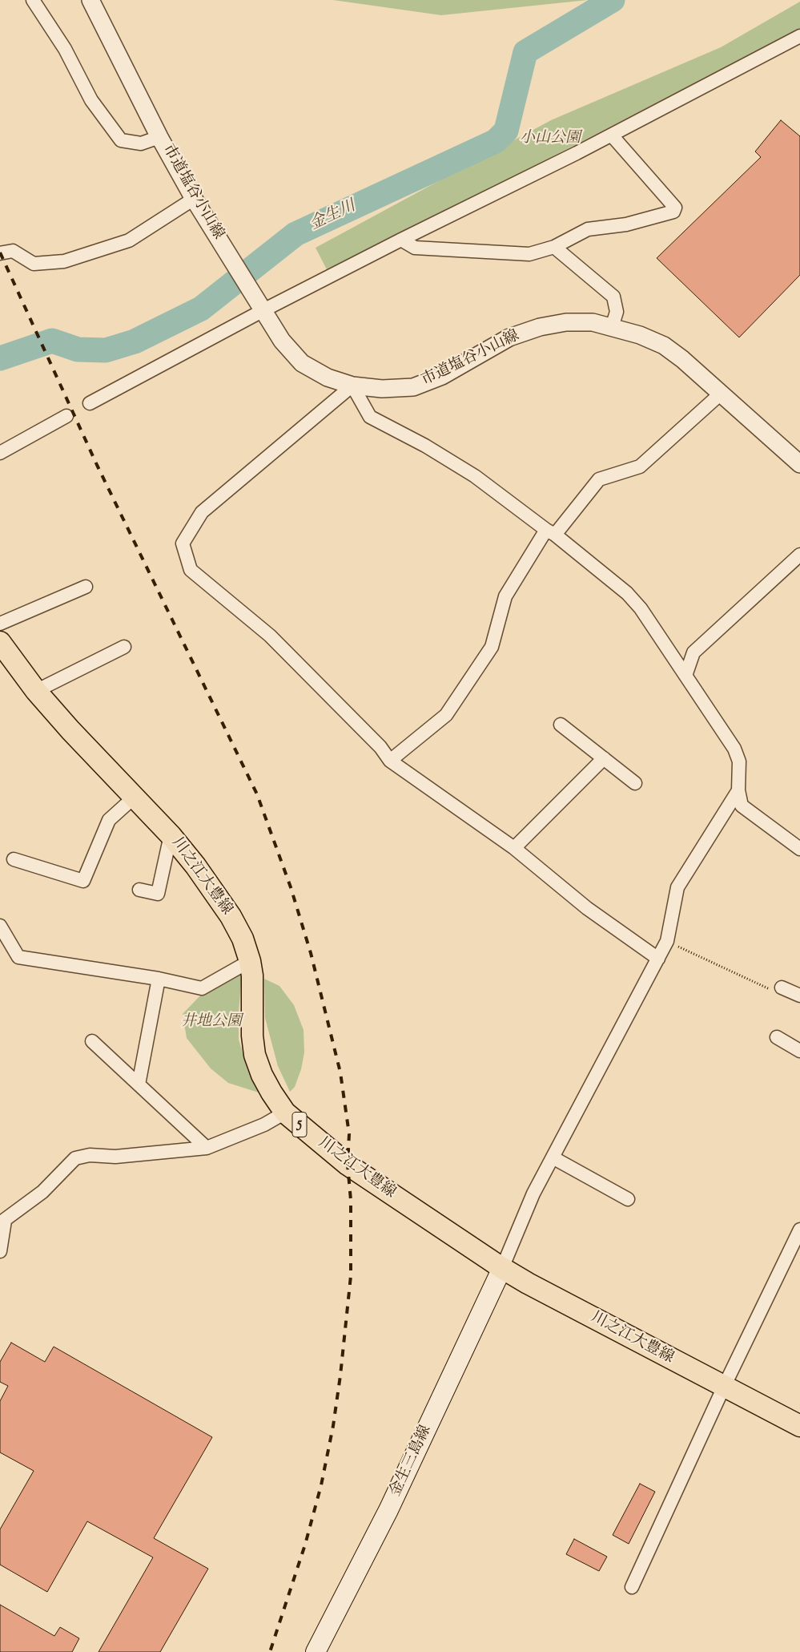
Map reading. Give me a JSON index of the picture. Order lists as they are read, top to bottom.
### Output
{
  "streets": {
    "main road": ["川之江大豊線", "5", "金生三島線"],
    "street": ["市道塩谷小山線"]
  },
  "crossings": [
    ["川之江大豊線", "金生三島線"]
  ],
  "water": ["金生川"],
  "parks": ["小山公園", "井地公園"]
}
